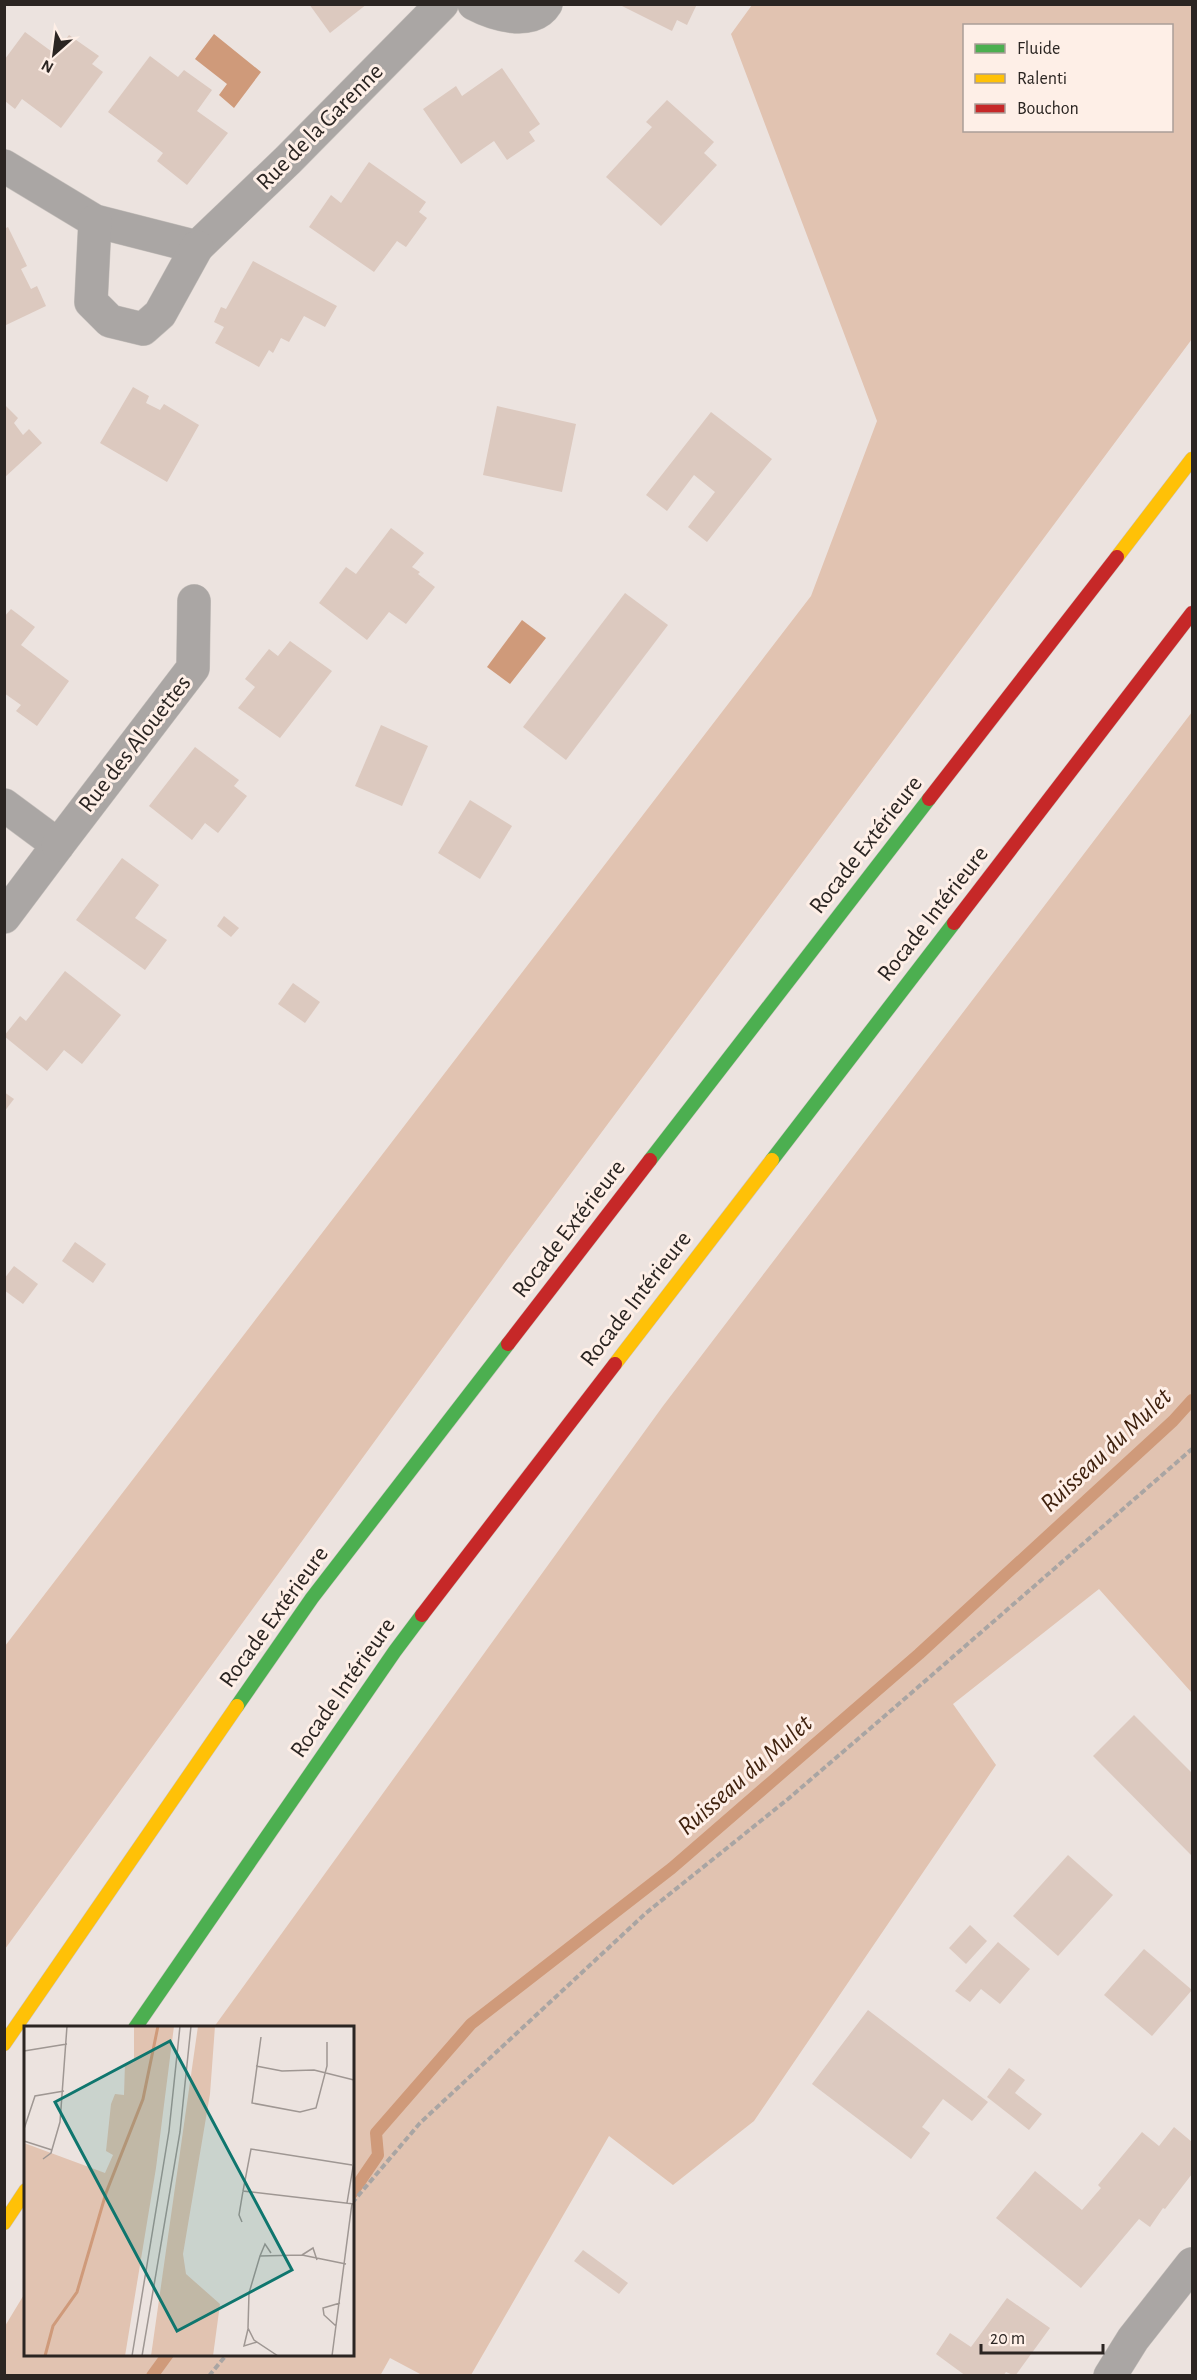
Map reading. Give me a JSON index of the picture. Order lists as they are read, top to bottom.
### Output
{
  "streets": {
    "highway": ["Rocade Extérieure", "Rocade Intérieure"],
    "street": ["Rue de la Garenne", "Rue des Alouettes"]
  },
  "water": ["Ruisseau du Mulet"],
  "legend": ["Fluide", "Ralenti", "Bouchon"],
  "scale_bar": "20 m",
  "north": "bottom left"
}
